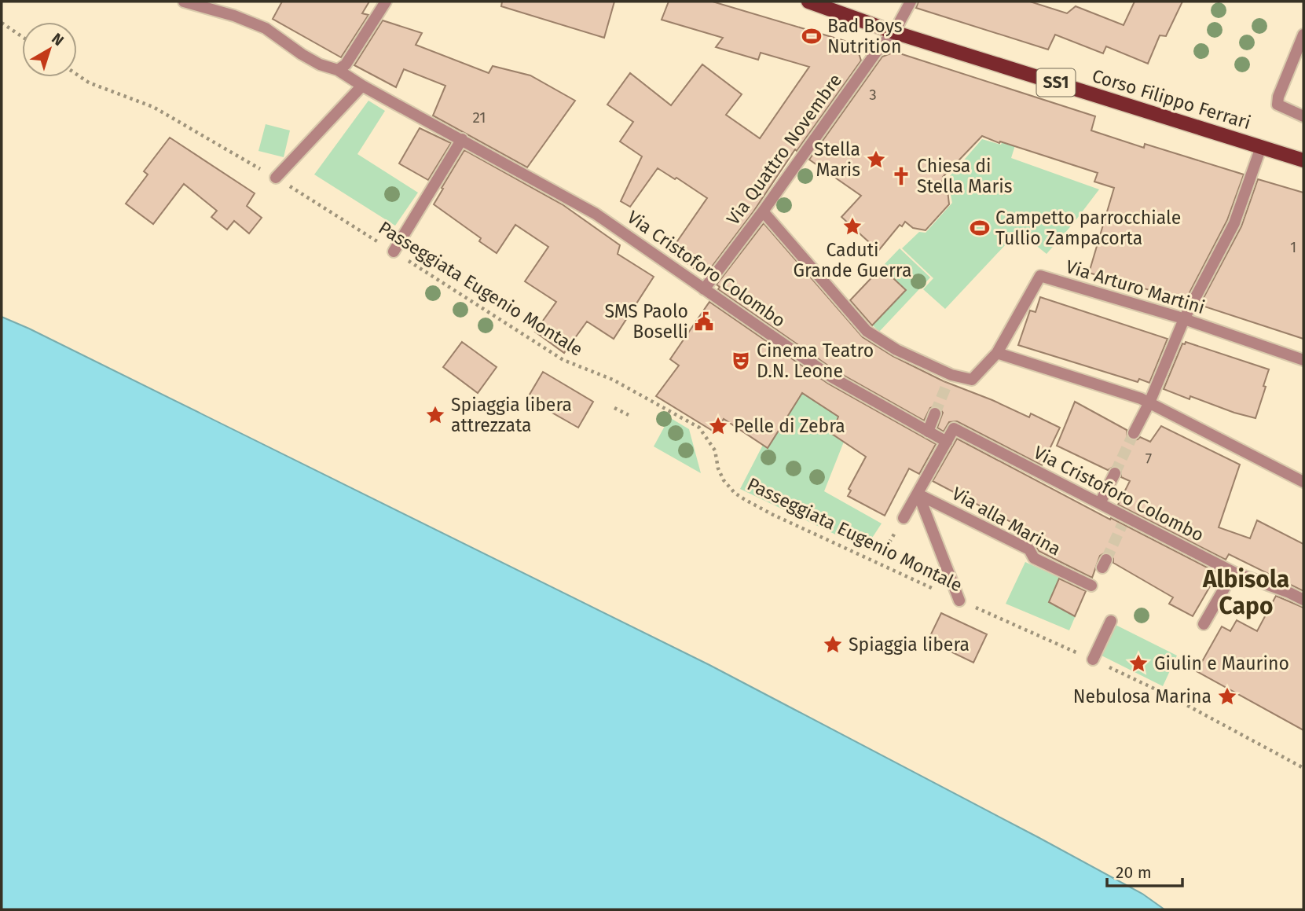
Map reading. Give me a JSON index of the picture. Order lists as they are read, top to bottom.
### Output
{
  "streets": {
    "main road": ["SS1", "Corso Filippo Ferrari"],
    "street": [
      "Via Quattro Novembre",
      "Via Cristoforo Colombo",
      "Via Arturo Martini",
      "Via alla Marina"
    ],
    "path": ["Passeggiata Eugenio Montale"]
  },
  "crossings": [
    ["Corso Filippo Ferrari", "Via Quattro Novembre"],
    ["Via Quattro Novembre", "Via Cristoforo Colombo"],
    ["Passeggiata Eugenio Montale", "Via alla Marina"]
  ],
  "districts": ["Albisola Capo"],
  "places": {
    "sports": ["Bad Boys Nutrition", "Campetto parrocchiale Tullio Zampacorta"],
    "place": [
      "Stella Maris",
      "Caduti Grande Guerra",
      "Spiaggia libera attrezzata",
      "Pelle di Zebra",
      "Spiaggia libera",
      "Giulin e Maurino",
      "Nebulosa Marina"
    ],
    "church": ["Chiesa di Stella Maris"],
    "public building": ["SMS Paolo Boselli"],
    "theatre": ["Cinema Teatro D.N. Leone"]
  },
  "house_numbers": [
    "3",
    "21",
    "1",
    "7"
  ],
  "scale_bar": "20 m",
  "north": "top right"
}
